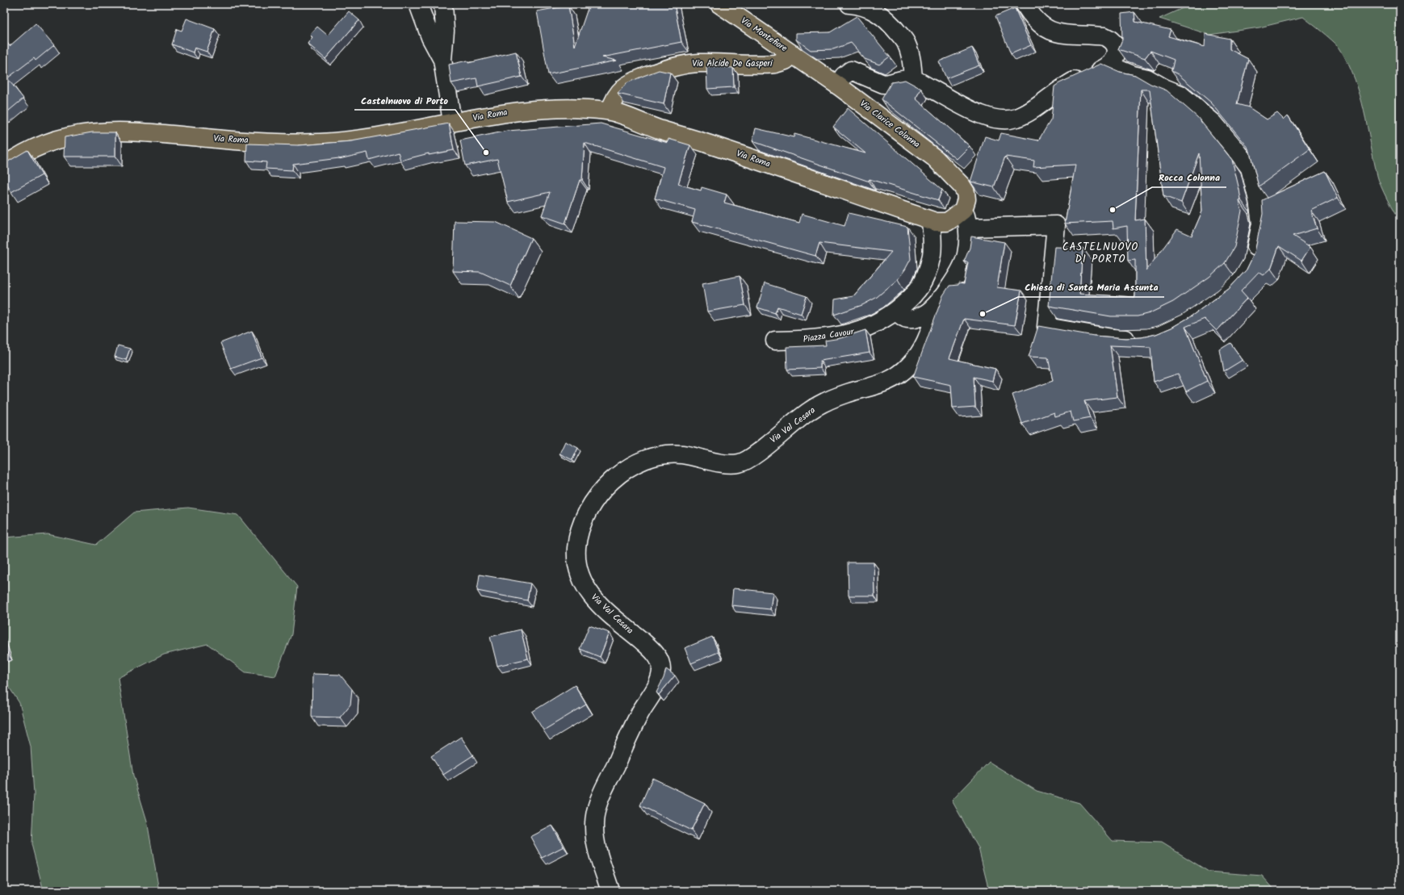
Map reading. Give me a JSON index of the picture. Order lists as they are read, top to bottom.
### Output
{
  "streets": {
    "main road": [
      "Via Montefiore",
      "Via Alcide De Gasperi",
      "Via Roma",
      "Via Clarice Colonna"
    ],
    "street": ["Piazza Cavour", "Via Val Cesara"]
  },
  "crossings": [
    ["Via Montefiore", "Via Alcide De Gasperi"],
    ["Via Montefiore", "Via Clarice Colonna"],
    ["Via Alcide De Gasperi", "Via Roma"],
    ["Via Alcide De Gasperi", "Via Clarice Colonna"],
    ["Via Roma", "Via Clarice Colonna"],
    ["Via Roma", "Piazza Cavour"]
  ],
  "districts": ["CASTELNUOVO DI PORTO"],
  "places": ["Castelnuovo di Porto", "Rocca Colonna", "Chiesa di Santa Maria Assunta"]
}
